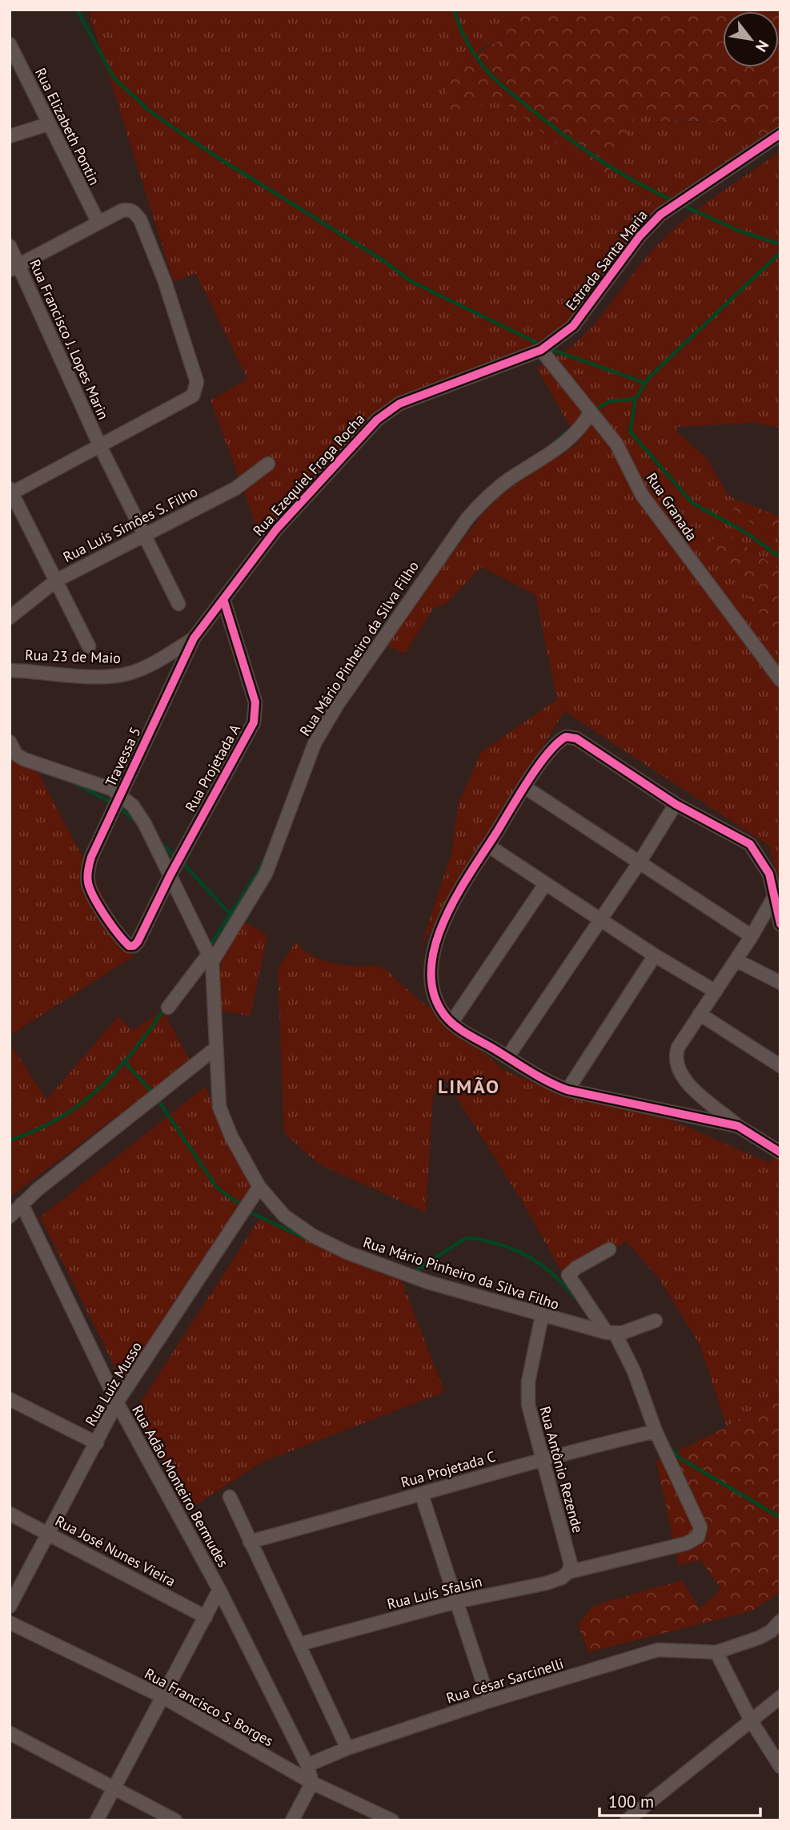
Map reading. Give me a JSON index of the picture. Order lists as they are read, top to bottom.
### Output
{
  "streets": {
    "street": [
      "Rua Elizabeth Pontin",
      "Estrada Santa Maria",
      "Rua Francisco J. Lopes Marin",
      "Rua Ezequiel Fraga Rocha",
      "Rua Granada",
      "Rua Luís Simões S. Filho",
      "Rua Mário Pinheiro da Silva Filho",
      "Rua 23 de Maio",
      "Travessa 5",
      "Rua Projetada A",
      "Rua Luiz Musso",
      "Rua Projetada C",
      "Rua Antônio Rezende",
      "Rua Adão Monteiro Bermudes",
      "Rua José Nunes Vieira",
      "Rua Luís Sfalsin",
      "Rua César Sarcinelli",
      "Rua Francisco S. Borges"
    ]
  },
  "crossings": [
    ["Estrada Santa Maria", "Rua Ezequiel Fraga Rocha"],
    ["Estrada Santa Maria", "Rua Granada"],
    ["Rua Francisco J. Lopes Marin", "Rua Luís Simões S. Filho"],
    ["Rua Ezequiel Fraga Rocha", "Rua Granada"],
    ["Rua Ezequiel Fraga Rocha", "Rua 23 de Maio"],
    ["Rua Ezequiel Fraga Rocha", "Travessa 5"],
    ["Rua Ezequiel Fraga Rocha", "Rua Projetada A"],
    ["Rua Granada", "Rua Mário Pinheiro da Silva Filho"],
    ["Rua Mário Pinheiro da Silva Filho", "Rua Luiz Musso"],
    ["Rua Mário Pinheiro da Silva Filho", "Rua Antônio Rezende"],
    ["Rua 23 de Maio", "Travessa 5"],
    ["Travessa 5", "Rua Projetada A"],
    ["Rua Luiz Musso", "Rua Adão Monteiro Bermudes"],
    ["Rua Luiz Musso", "Rua José Nunes Vieira"],
    ["Rua Projetada C", "Rua Antônio Rezende"],
    ["Rua Projetada C", "Rua Luís Sfalsin"],
    ["Rua Antônio Rezende", "Rua Luís Sfalsin"],
    ["Rua Adão Monteiro Bermudes", "Rua César Sarcinelli"],
    ["Rua Adão Monteiro Bermudes", "Rua Francisco S. Borges"]
  ],
  "districts": ["LIMÃO"],
  "scale_bar": "100 m",
  "north": "bottom right"
}
